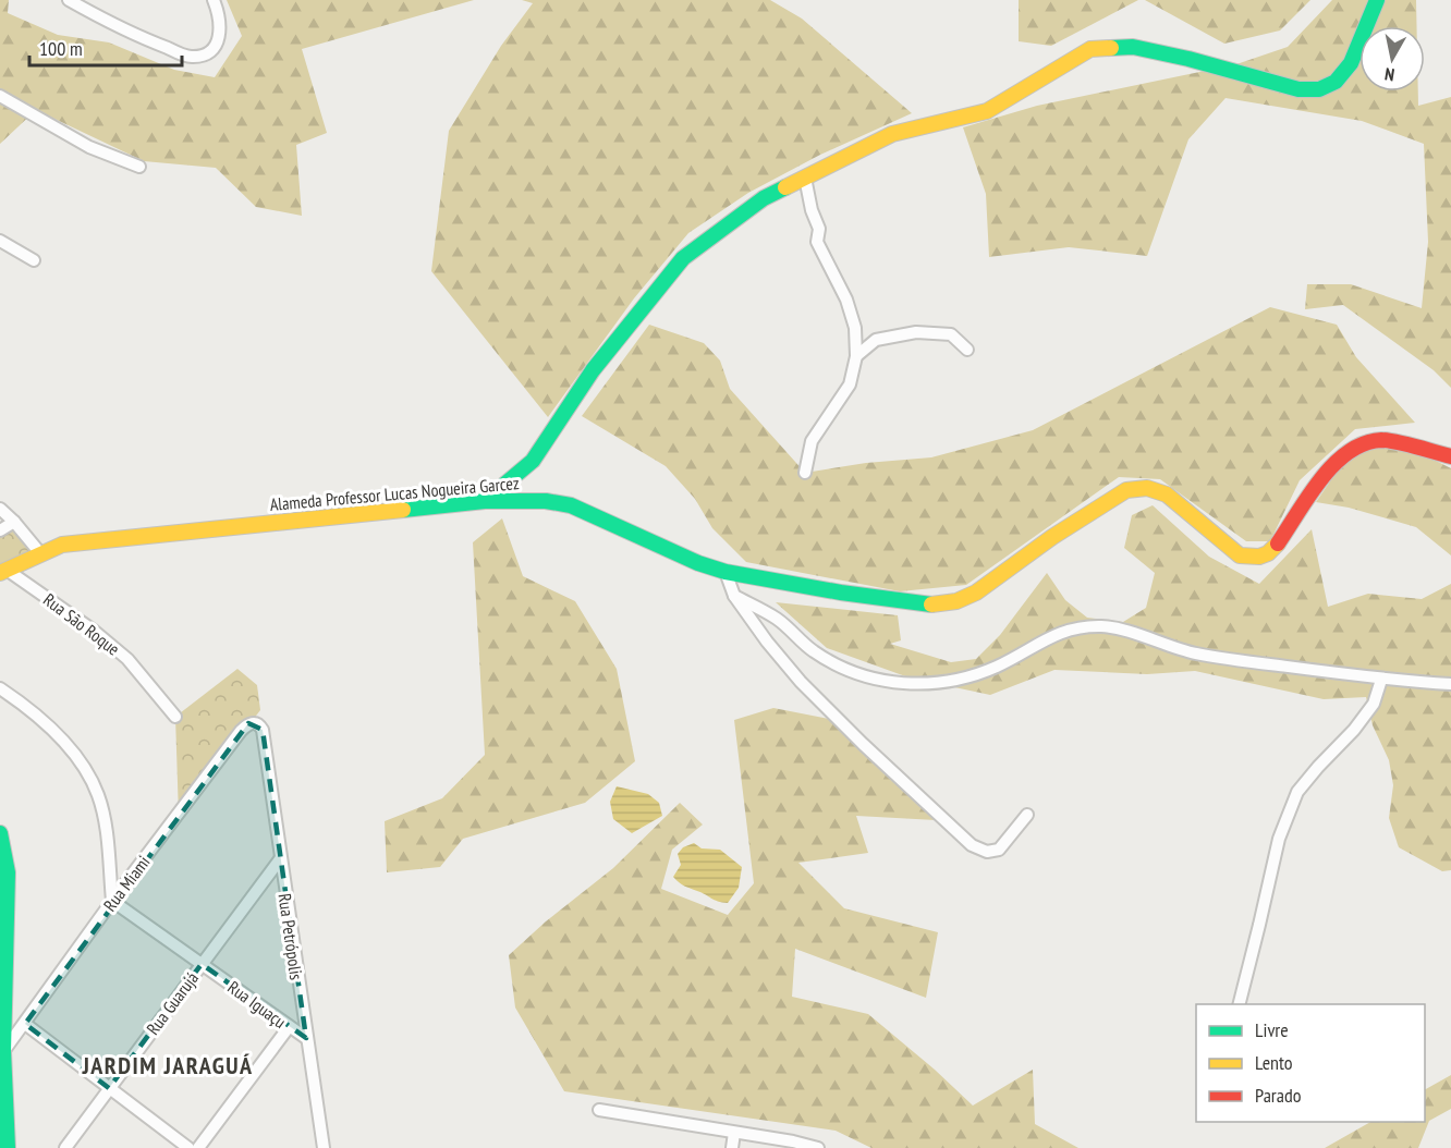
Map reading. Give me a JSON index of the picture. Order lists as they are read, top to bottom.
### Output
{
  "streets": {
    "main road": ["Alameda Professor Lucas Nogueira Garcez"],
    "street": [
      "Rua São Roque",
      "Rua Miami",
      "Rua Petrópolis",
      "Rua Guarujá",
      "Rua Iguaçu"
    ]
  },
  "crossings": [
    ["Alameda Professor Lucas Nogueira Garcez", "Rua São Roque"],
    ["Rua Miami", "Rua Petrópolis"],
    ["Rua Miami", "Rua Iguaçu"],
    ["Rua Petrópolis", "Rua Guarujá"],
    ["Rua Petrópolis", "Rua Iguaçu"],
    ["Rua Guarujá", "Rua Iguaçu"]
  ],
  "districts": ["JARDIM JARAGUÁ"],
  "legend": ["Livre", "Lento", "Parado"],
  "scale_bar": "100 m",
  "north": "bottom"
}
